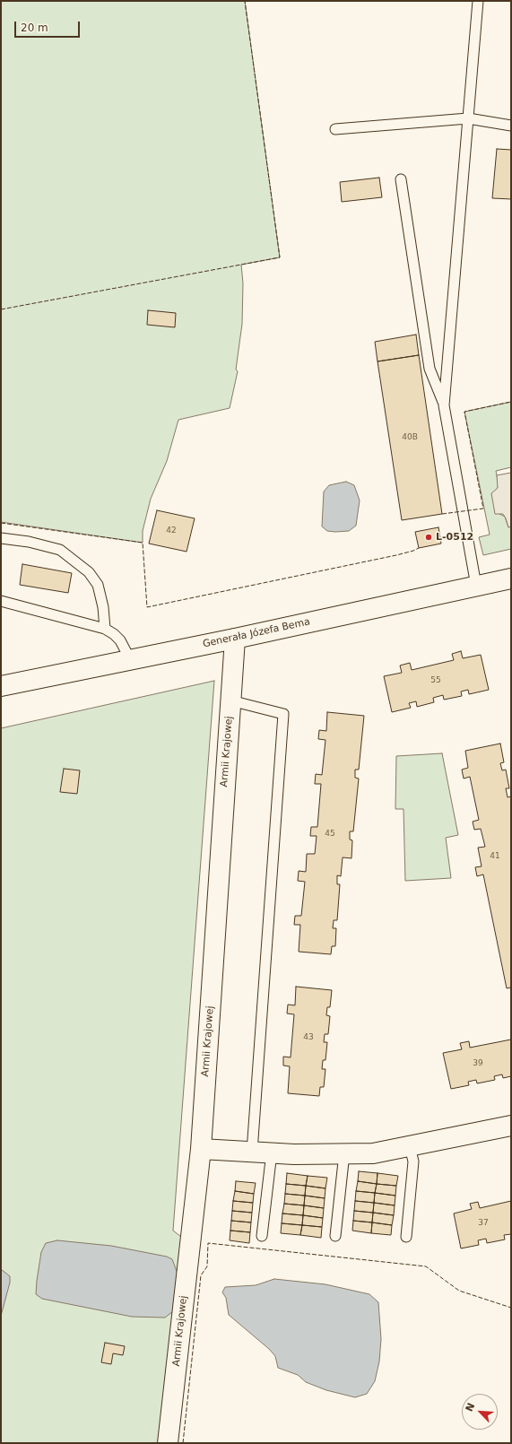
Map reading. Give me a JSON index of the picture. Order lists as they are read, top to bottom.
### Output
{
  "streets": {
    "street": ["Generała Józefa Bema", "Armii Krajowej"]
  },
  "crossings": [
    ["Generała Józefa Bema", "Armii Krajowej"]
  ],
  "places": ["L-0512"],
  "house_numbers": [
    "40B",
    "42",
    "55",
    "45",
    "41",
    "43",
    "39",
    "37"
  ],
  "scale_bar": "20 m",
  "north": "top left"
}
